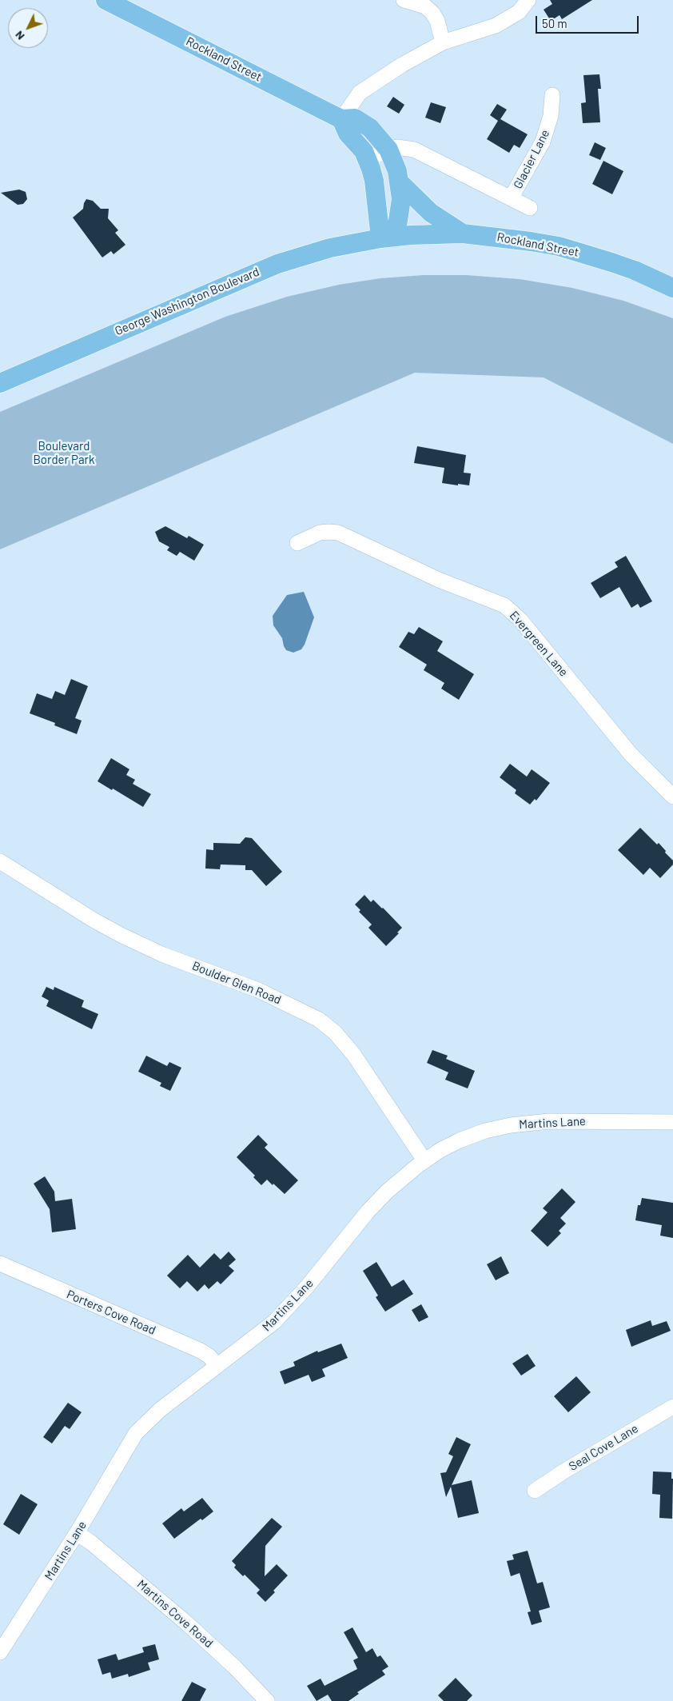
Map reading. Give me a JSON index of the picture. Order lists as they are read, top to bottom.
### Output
{
  "streets": {
    "main road": ["Rockland Street", "George Washington Boulevard"],
    "street": [
      "Glacier Lane",
      "Evergreen Lane",
      "Boulder Glen Road",
      "Martins Lane",
      "Porters Cove Road",
      "Seal Cove Lane",
      "Martins Cove Road"
    ]
  },
  "crossings": [
    ["Rockland Street", "George Washington Boulevard"],
    ["Boulder Glen Road", "Martins Lane"],
    ["Martins Lane", "Porters Cove Road"],
    ["Martins Lane", "Martins Cove Road"]
  ],
  "parks": ["Boulevard Border Park"],
  "scale_bar": "50 m",
  "north": "bottom left"
}
